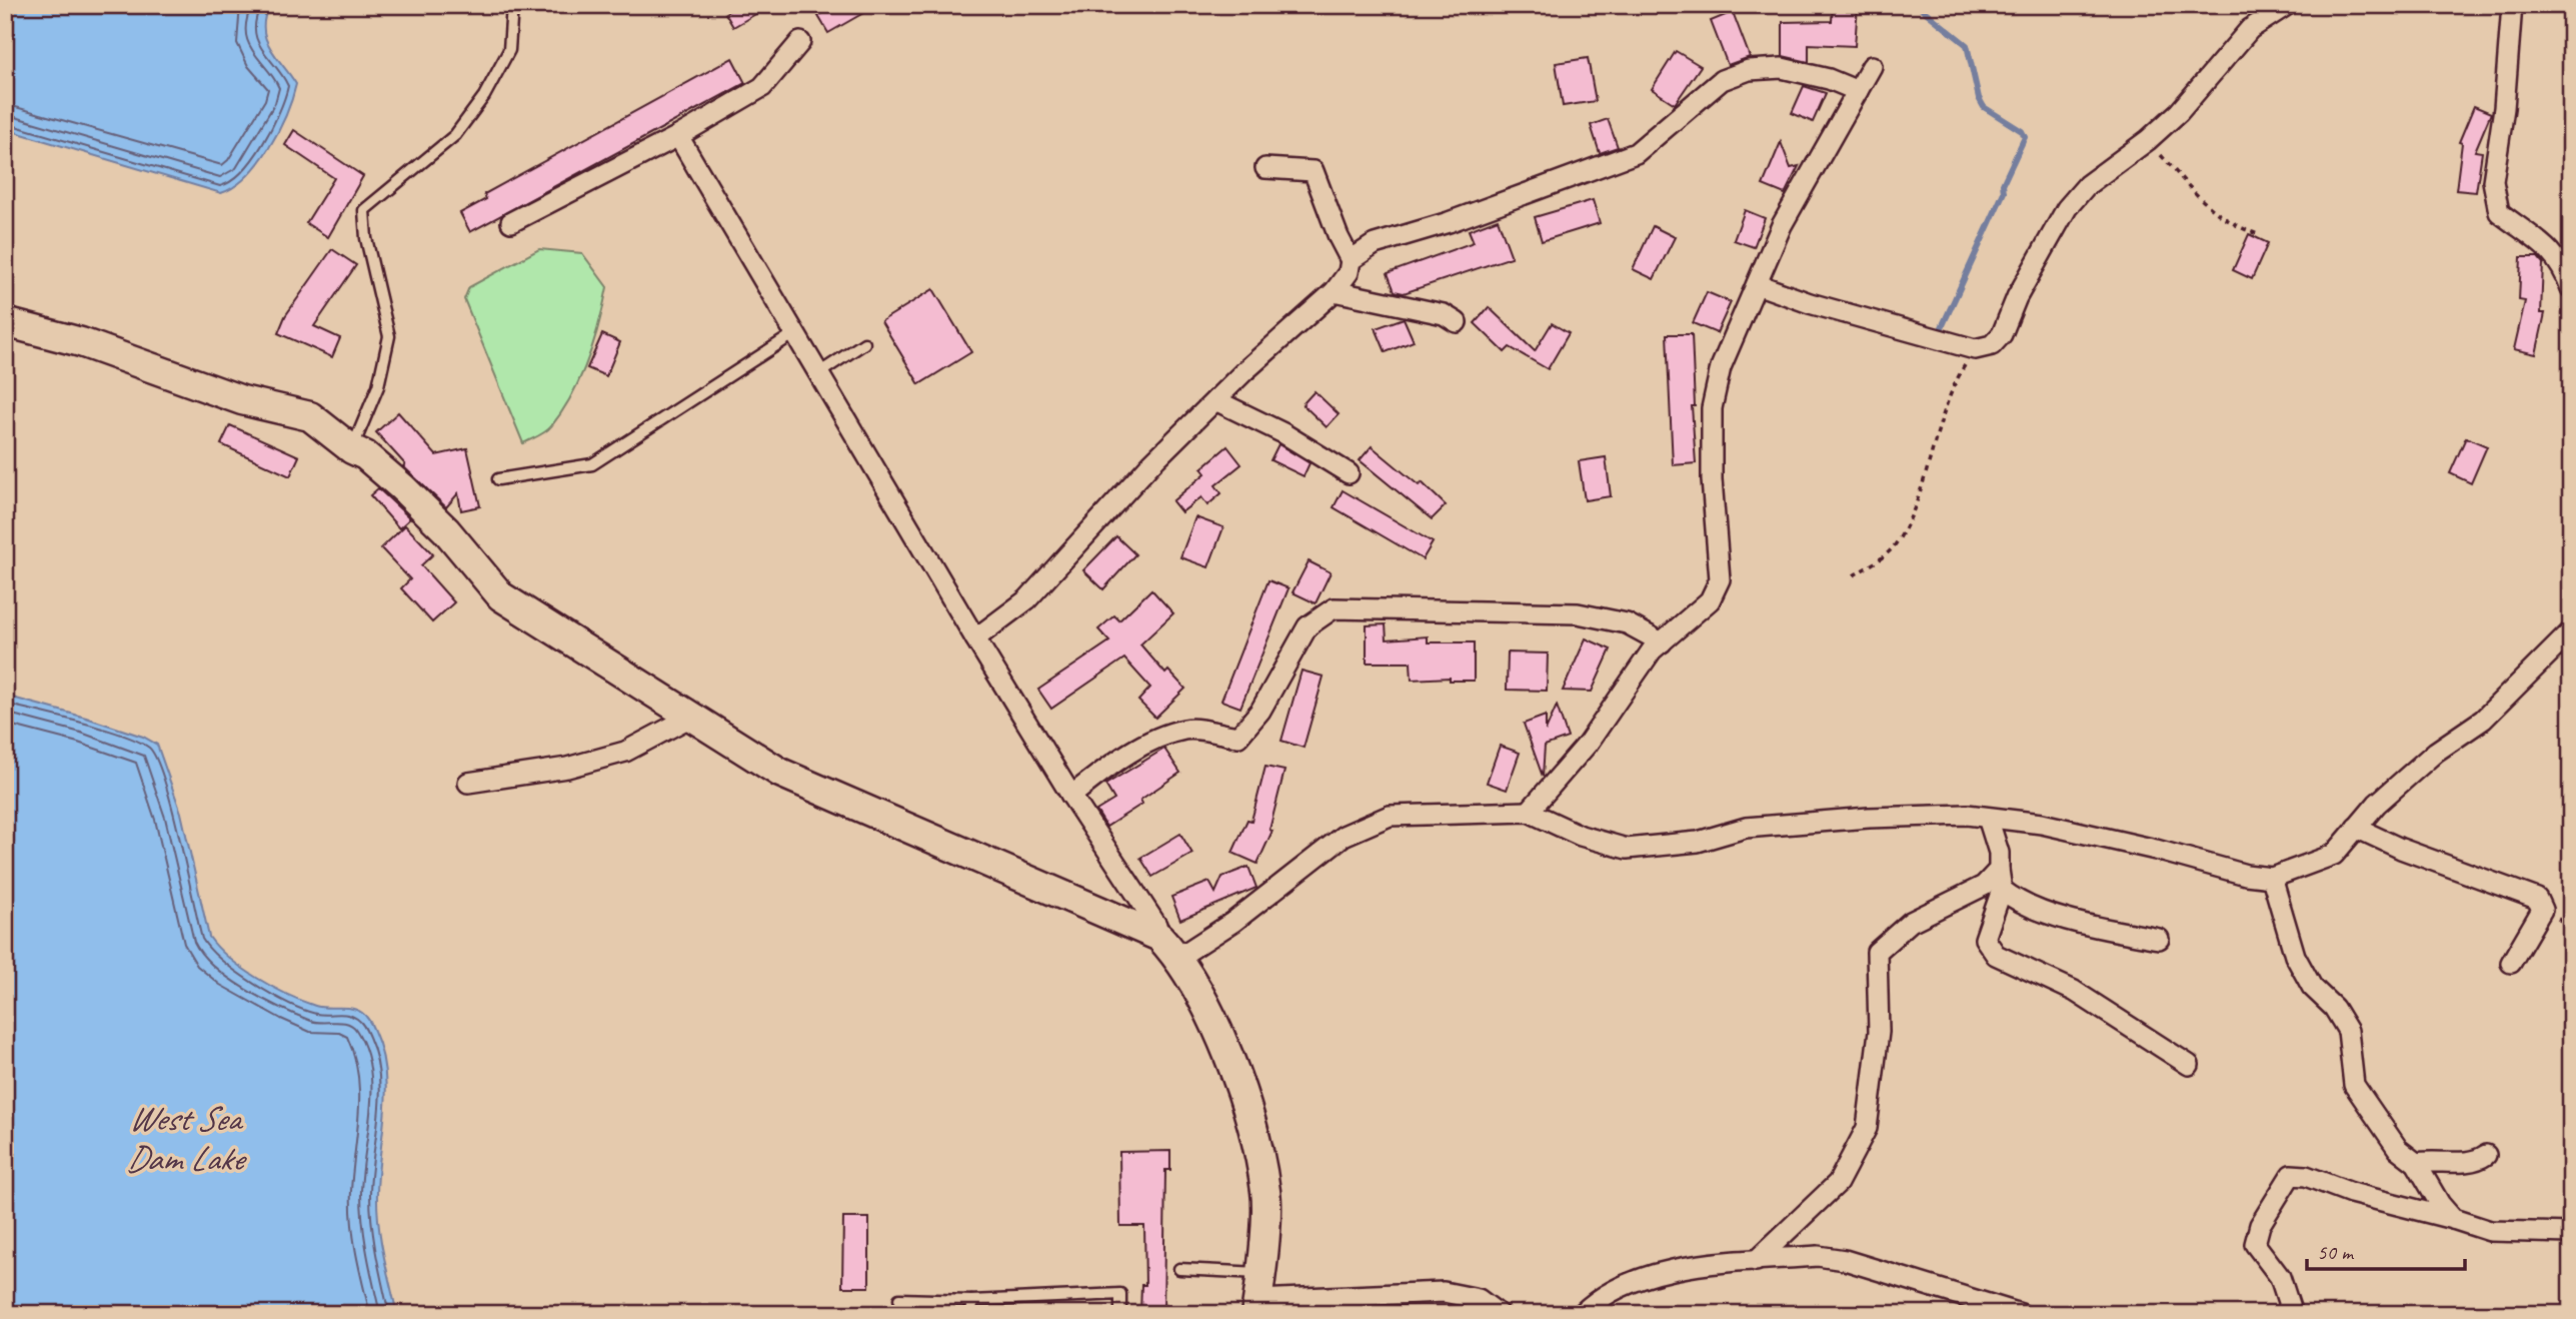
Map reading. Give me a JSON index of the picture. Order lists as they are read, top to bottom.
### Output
{
  "water": ["West Sea Dam Lake"],
  "scale_bar": "50 m"
}
